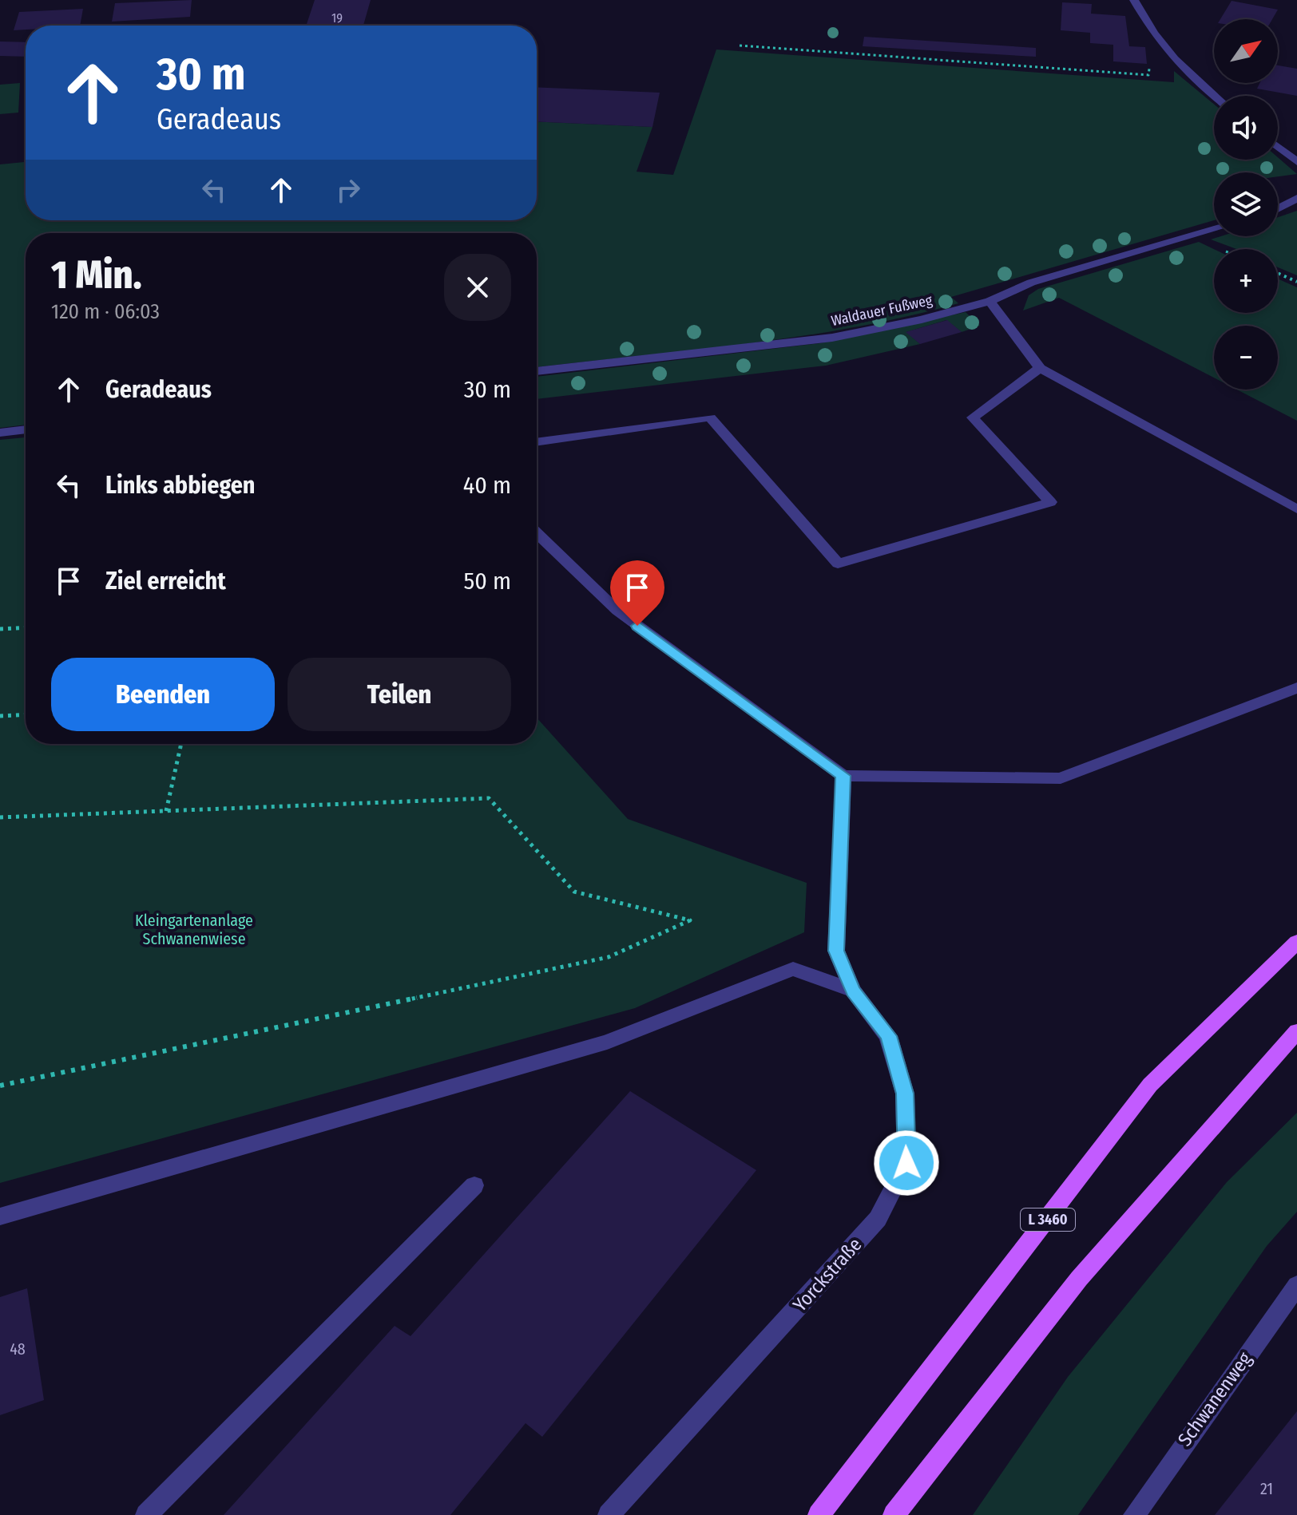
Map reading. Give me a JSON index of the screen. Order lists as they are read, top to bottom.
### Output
{
  "streets": {
    "main road": ["L 3460"],
    "street": ["Waldauer Fußweg", "Yorckstraße", "Schwanenweg"]
  },
  "parks": ["Kleingartenanlage Schwanenwiese"],
  "house_numbers": ["19", "48", "21"],
  "north": "top right",
  "page": {
    "map_buttons": ["+", "−"],
    "turn": ["30 m", "Geradeaus"],
    "heading": ["1 Min.", "120 m · 06:03"],
    "list": [
      {
        "name": "Geradeaus",
        "value": "30 m"
      },
      {
        "name": "Links abbiegen",
        "value": "40 m"
      },
      {
        "name": "Ziel erreicht",
        "value": "50 m"
      }
    ],
    "buttons": ["Beenden", "Teilen"]
  }
}
